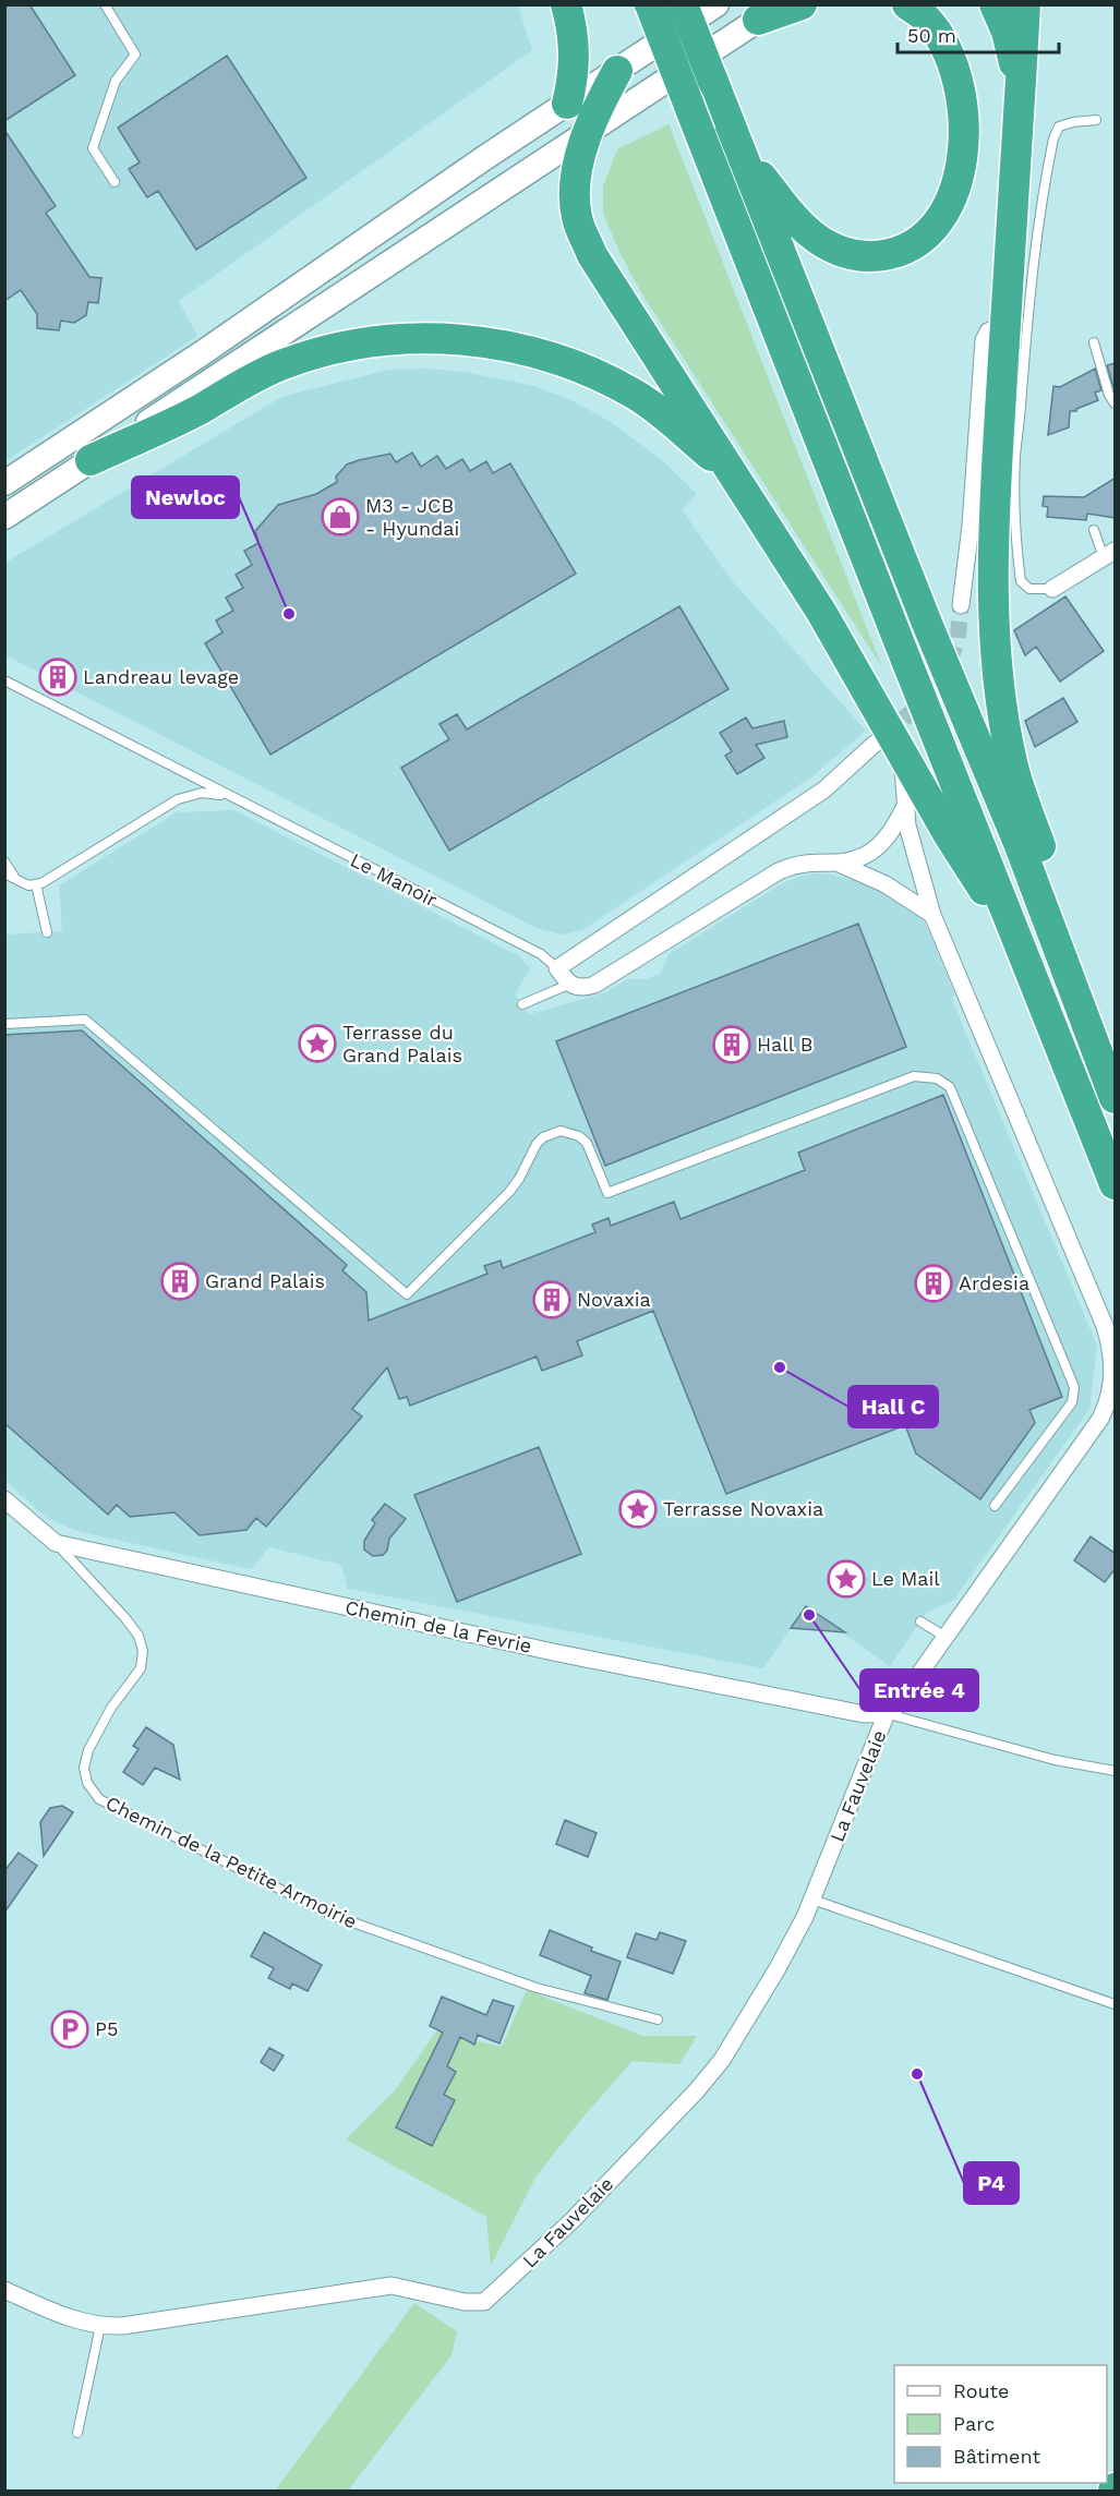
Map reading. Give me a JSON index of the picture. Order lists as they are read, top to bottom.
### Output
{
  "streets": {
    "street": ["Chemin de la Fevrie", "La Fauvelaie"],
    "lane": ["Le Manoir", "Chemin de la Petite Armoirie"]
  },
  "crossings": [
    ["Chemin de la Fevrie", "La Fauvelaie"],
    ["Chemin de la Fevrie", "Chemin de la Petite Armoirie"]
  ],
  "places": {
    "shop": ["M3 - JCB - Hyundai"],
    "other": [
      "Newloc",
      "Hall C",
      "Entrée 4",
      "P4"
    ],
    "building": [
      "Landreau levage",
      "Hall B",
      "Grand Palais",
      "Ardesia",
      "Novaxia"
    ],
    "place": ["Terrasse du Grand Palais", "Terrasse Novaxia", "Le Mail"],
    "parking": ["P5"]
  },
  "legend": ["Route", "Parc", "Bâtiment"],
  "scale_bar": "50 m"
}
